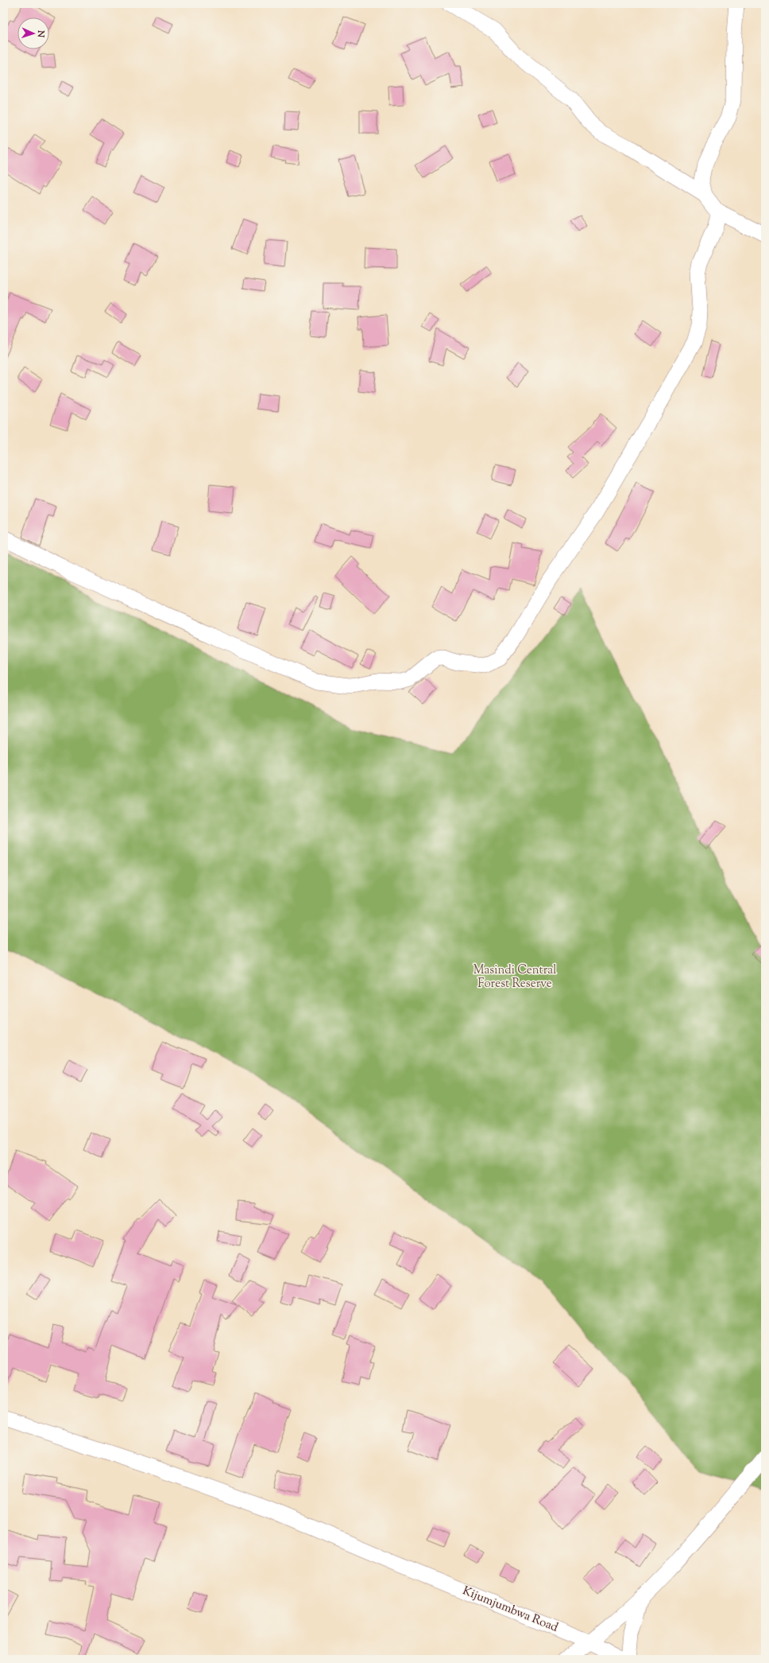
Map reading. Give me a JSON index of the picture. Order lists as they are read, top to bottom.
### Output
{
  "streets": {
    "street": ["Kijumjumbwa Road"]
  },
  "parks": ["Masindi Central Forest Reserve"],
  "north": "right"
}
